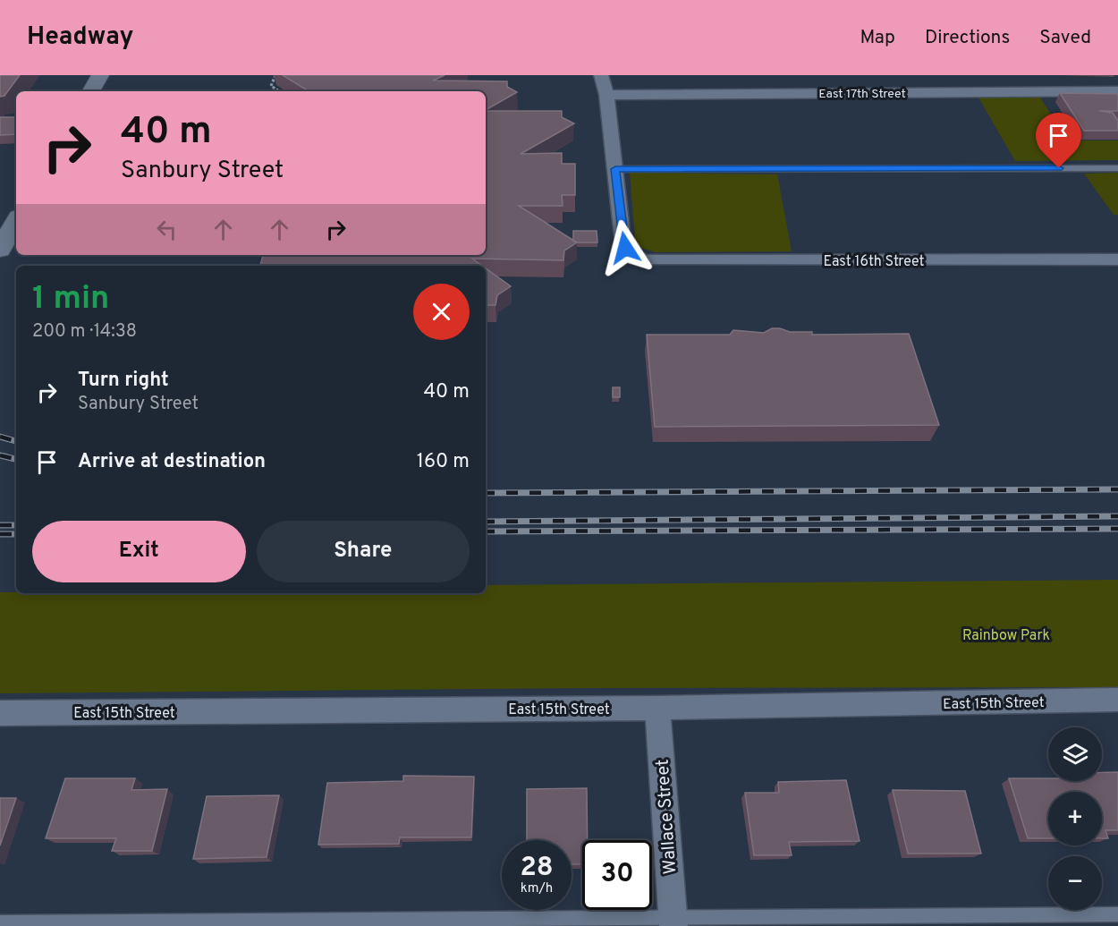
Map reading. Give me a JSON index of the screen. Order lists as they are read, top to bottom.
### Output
{
  "streets": {
    "street": [
      "East 17th Street",
      "East 16th Street",
      "East 15th Street",
      "Wallace Street"
    ]
  },
  "crossings": [
    ["East 15th Street", "Wallace Street"]
  ],
  "parks": ["Rainbow Park"],
  "page": {
    "header": "Headway",
    "nav": ["Map", "Directions", "Saved"],
    "turn": ["40 m", "Sanbury Street"],
    "heading": ["1 min", "200 m · 14:38"],
    "list": [
      {
        "name": "Turn right",
        "note": "Sanbury Street",
        "value": "40 m"
      },
      {
        "name": "Arrive at destination",
        "value": "160 m"
      }
    ],
    "buttons": ["Exit", "Share"],
    "map_buttons": ["+", "−"],
    "speed": "28 km/h",
    "limit": "30"
  }
}
